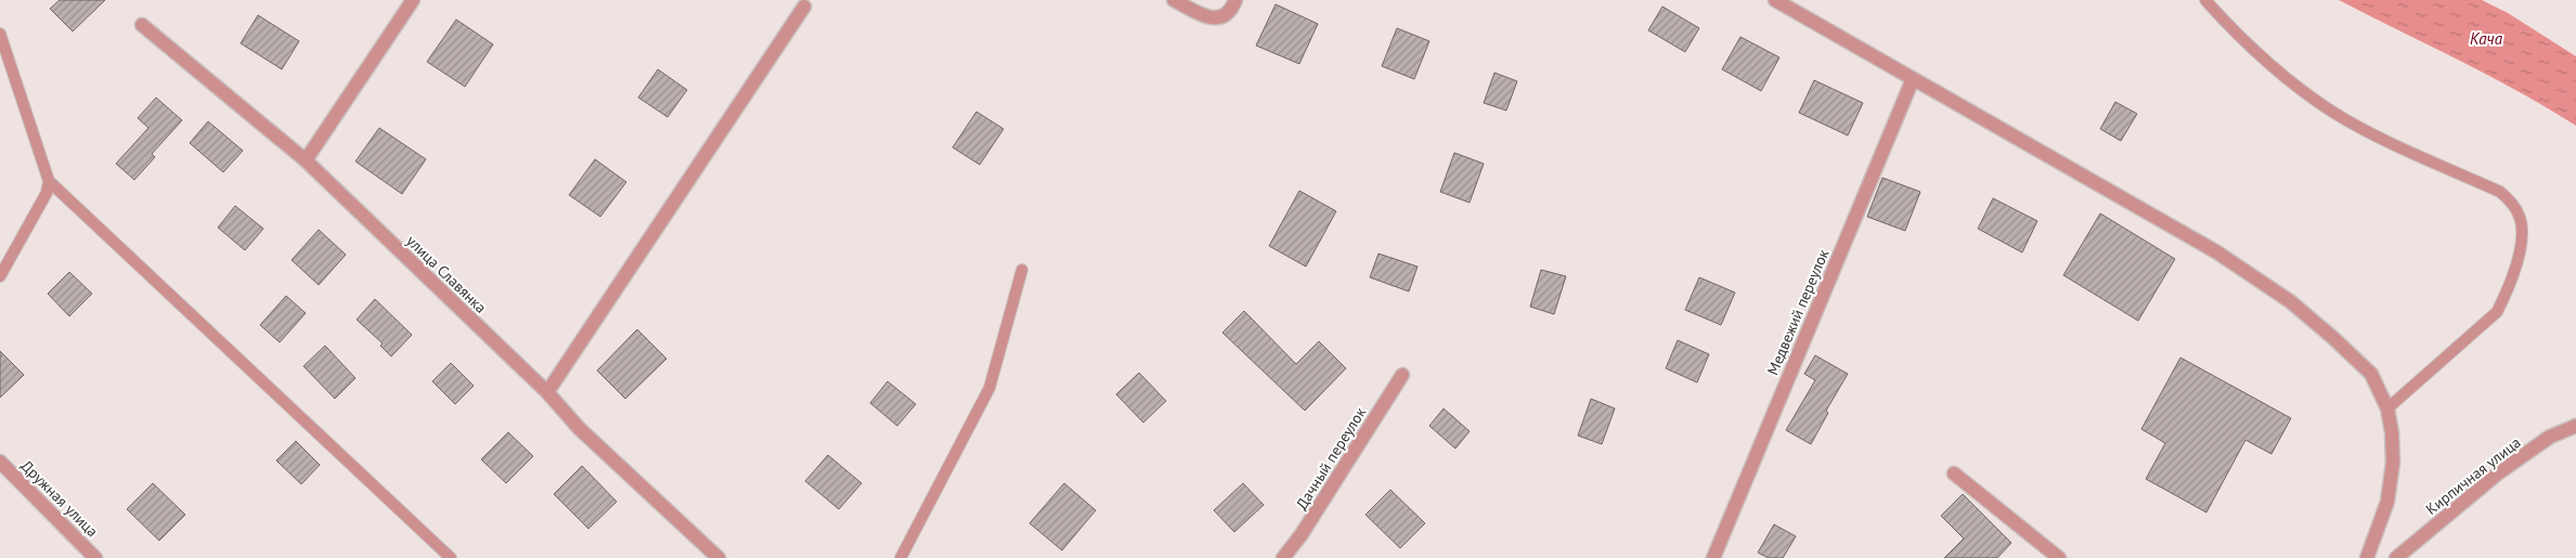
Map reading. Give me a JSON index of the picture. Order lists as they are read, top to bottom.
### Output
{
  "streets": {
    "street": [
      "улица Славянка",
      "Медвежий переулок",
      "Дачный переулок",
      "Кирпичная улица",
      "Дружная улица"
    ]
  },
  "water": ["Кача"]
}
